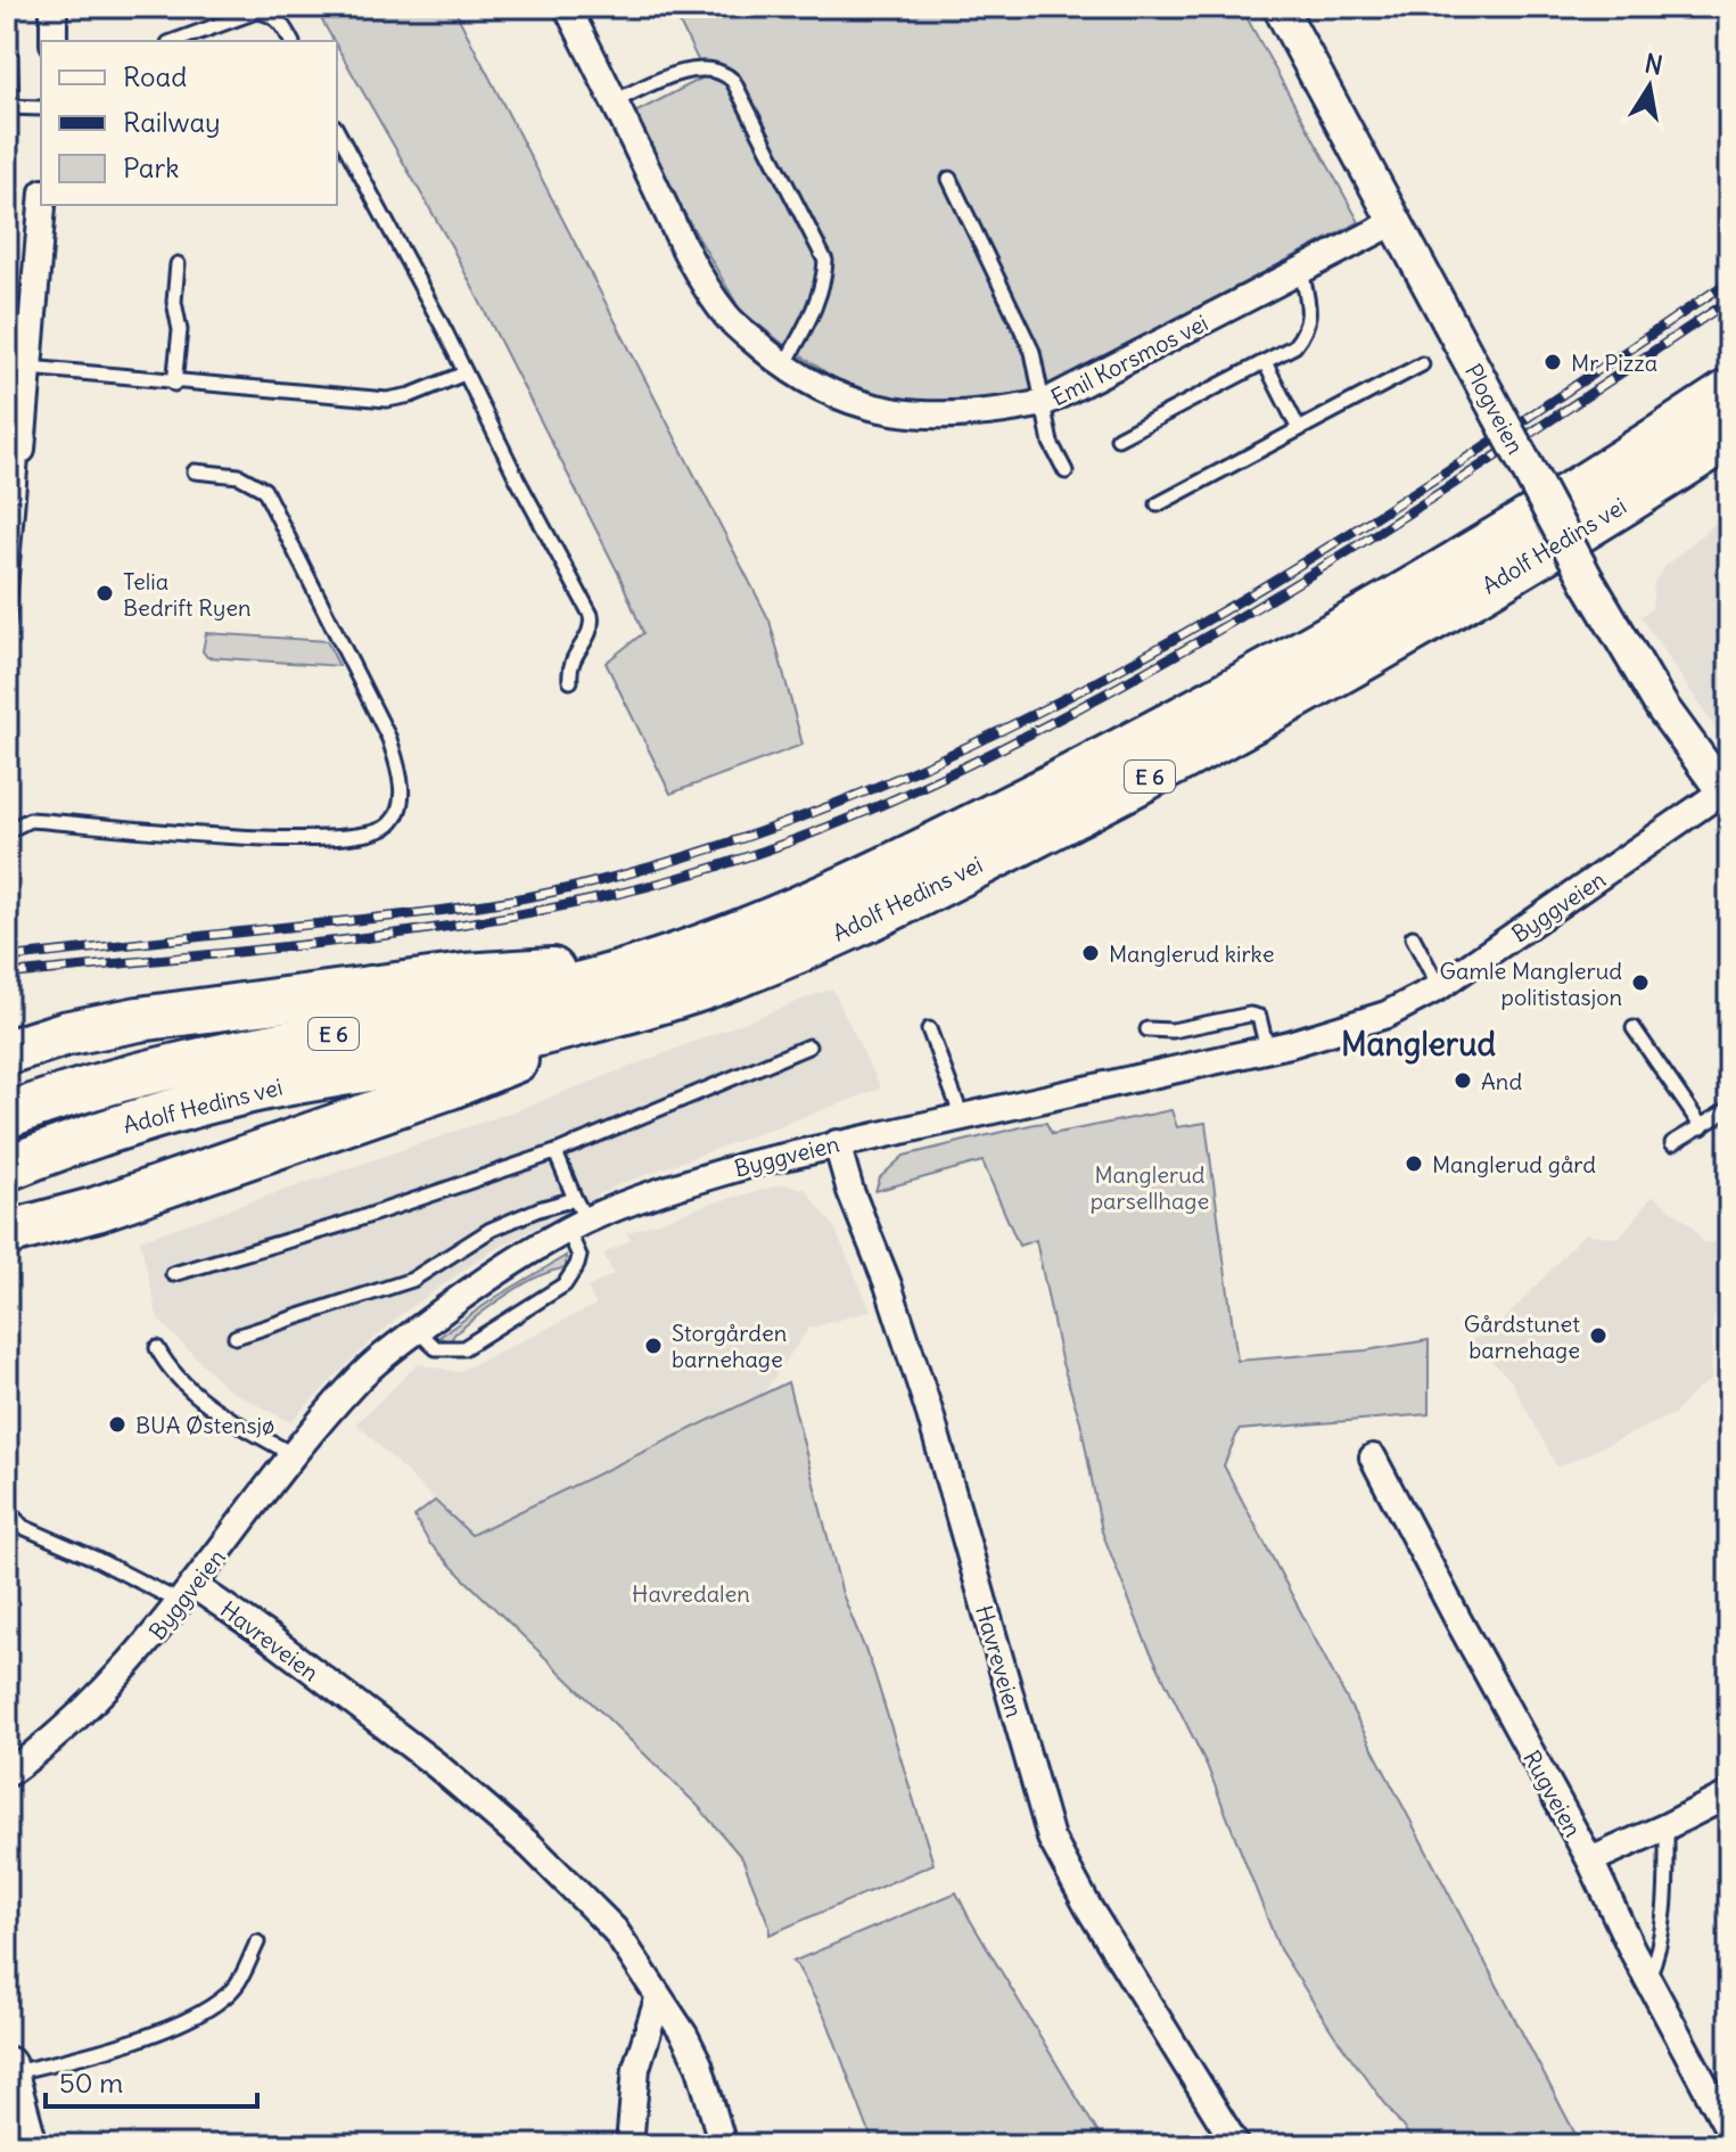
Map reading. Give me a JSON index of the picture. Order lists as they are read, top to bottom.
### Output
{
  "streets": {
    "highway": ["Adolf Hedins vei", "E 6"],
    "street": [
      "Emil Korsmos vei",
      "Plogveien",
      "Byggveien",
      "Havreveien",
      "Rugveien"
    ]
  },
  "crossings": [
    ["Emil Korsmos vei", "Plogveien"],
    ["Plogveien", "Byggveien"],
    ["Adolf Hedins vei", "E 6"],
    ["Byggveien", "Havreveien"]
  ],
  "districts": ["Manglerud"],
  "parks": ["Manglerud parsellhage", "Havredalen"],
  "places": [
    "Mr Pizza",
    "Telia Bedrift Ryen",
    "Manglerud kirke",
    "Gamle Manglerud politistasjon",
    "And",
    "Manglerud gård",
    "Gårdstunet barnehage",
    "Storgården barnehage",
    "BUA Østensjø"
  ],
  "legend": ["Road", "Railway", "Park"],
  "scale_bar": "50 m",
  "north": "top"
}
